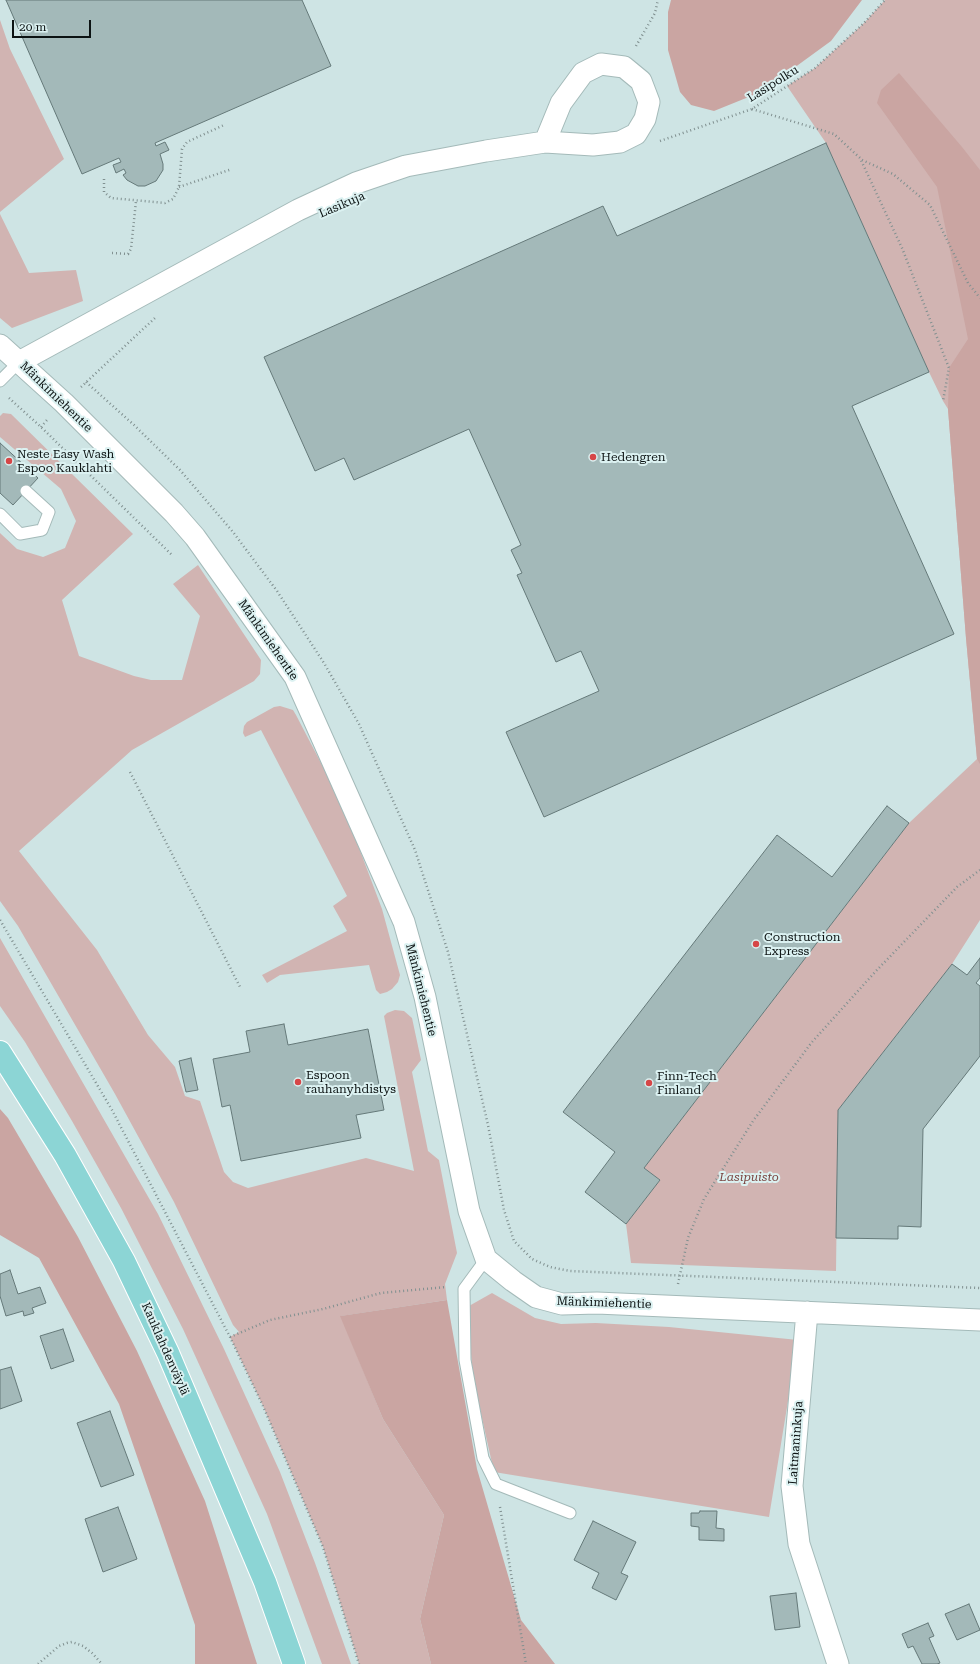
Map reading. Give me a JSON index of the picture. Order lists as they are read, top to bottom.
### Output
{
  "streets": {
    "main road": ["Kauklahdenväylä"],
    "street": ["Lasikuja", "Mänkimiehentie", "Laitmaninkuja"],
    "path": ["Lasipolku"]
  },
  "crossings": [
    ["Lasikuja", "Mänkimiehentie"],
    ["Mänkimiehentie", "Laitmaninkuja"]
  ],
  "parks": ["Lasipuisto"],
  "places": [
    "Hedengren",
    "Neste Easy Wash Espoo Kauklahti",
    "Construction Express",
    "Espoon rauhanyhdistys",
    "Finn-Tech Finland"
  ],
  "scale_bar": "20 m"
}
